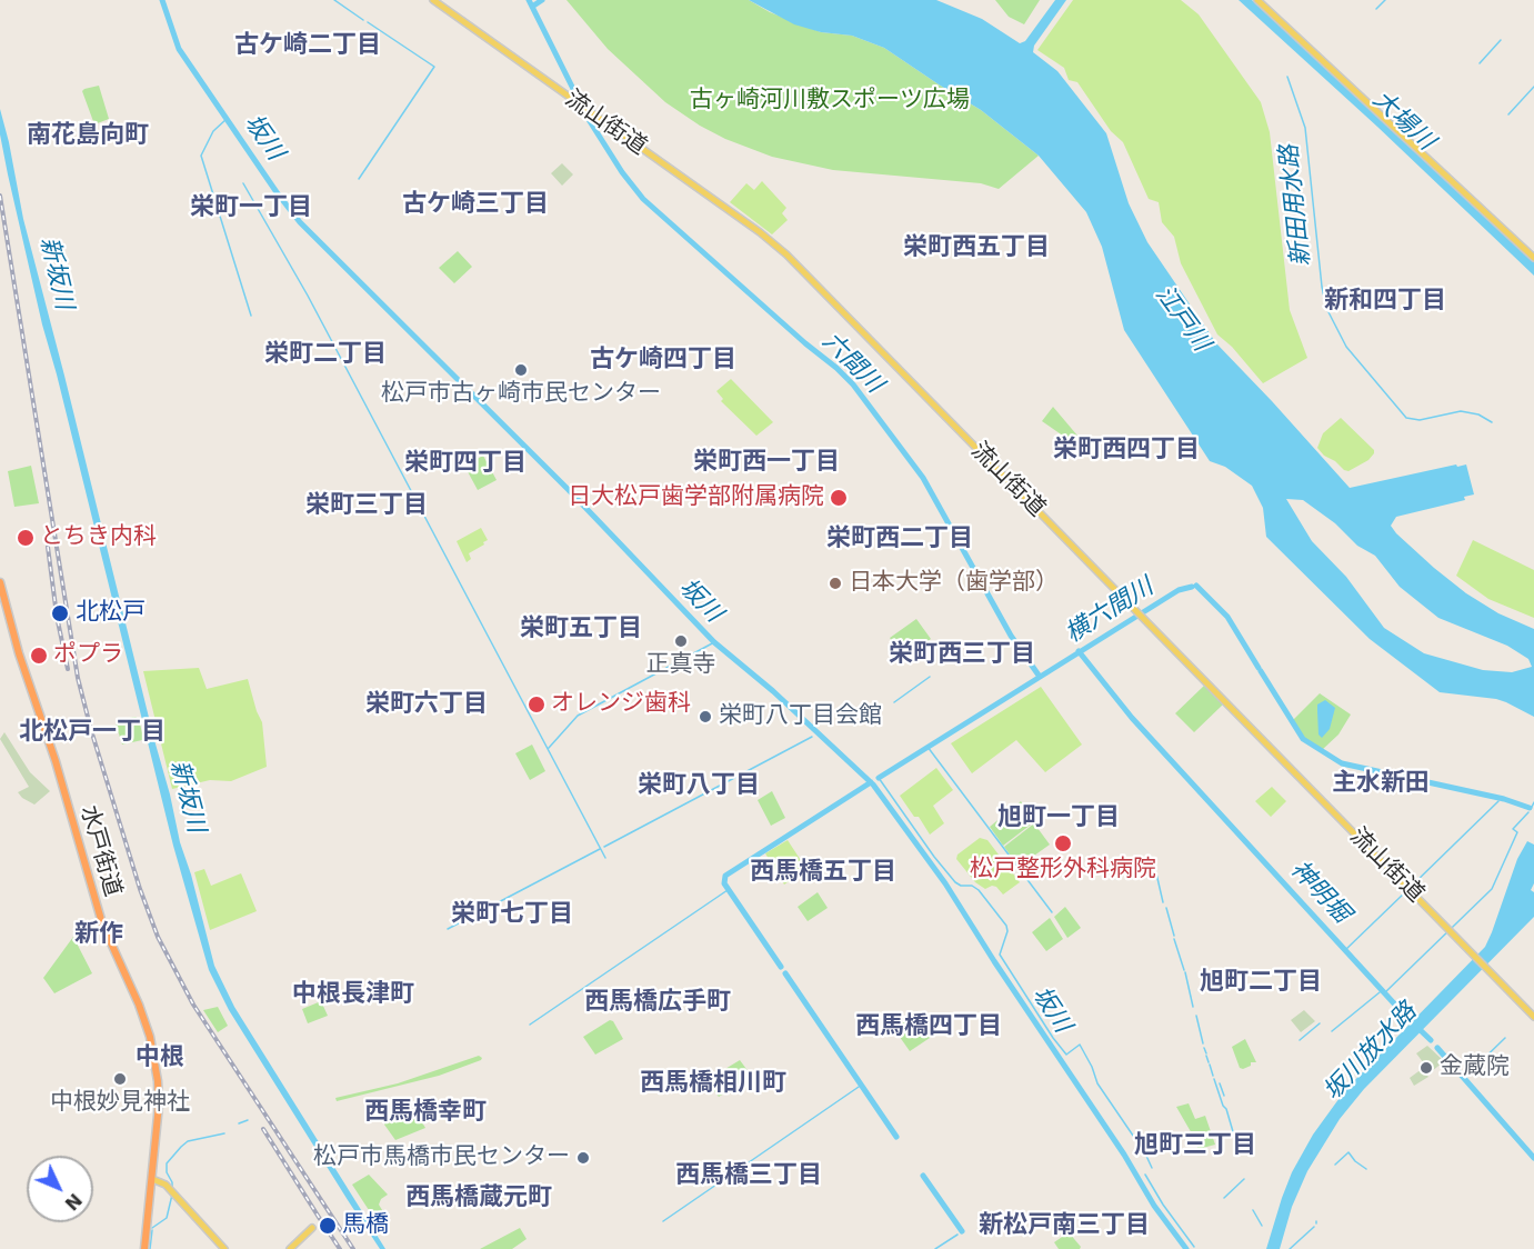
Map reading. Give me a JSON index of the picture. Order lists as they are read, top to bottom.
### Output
{
  "streets": {
    "highway": ["水戸街道"],
    "main road": ["流山街道"]
  },
  "districts": [
    "古ケ崎二丁目",
    "南花島向町",
    "古ケ崎三丁目",
    "栄町一丁目",
    "栄町西五丁目",
    "新和四丁目",
    "栄町二丁目",
    "古ケ崎四丁目",
    "栄町西四丁目",
    "栄町西一丁目",
    "栄町四丁目",
    "栄町三丁目",
    "栄町西二丁目",
    "栄町五丁目",
    "栄町西三丁目",
    "栄町六丁目",
    "北松戸一丁目",
    "主水新田",
    "栄町八丁目",
    "旭町一丁目",
    "西馬橋五丁目",
    "栄町七丁目",
    "新作",
    "旭町二丁目",
    "中根長津町",
    "西馬橋広手町",
    "西馬橋四丁目",
    "中根",
    "西馬橋相川町",
    "西馬橋幸町",
    "旭町三丁目",
    "西馬橋三丁目",
    "西馬橋蔵元町",
    "新松戸南三丁目"
  ],
  "water": [
    "大場川",
    "坂川",
    "新田用水路",
    "新坂川",
    "江戸川",
    "六間川",
    "横六間川",
    "神明堀",
    "坂川放水路"
  ],
  "parks": ["古ヶ崎河川敷スポーツ広場"],
  "places": [
    "松戸市古ヶ崎市民センター",
    "日大松戸歯学部附属病院",
    "とちき内科",
    "日本大学（歯学部）",
    "北松戸",
    "正真寺",
    "ポプラ",
    "オレンジ歯科",
    "栄町八丁目会館",
    "松戸整形外科病院",
    "金蔵院",
    "中根妙見神社",
    "松戸市馬橋市民センター",
    "馬橋"
  ],
  "north": "bottom right"
}
